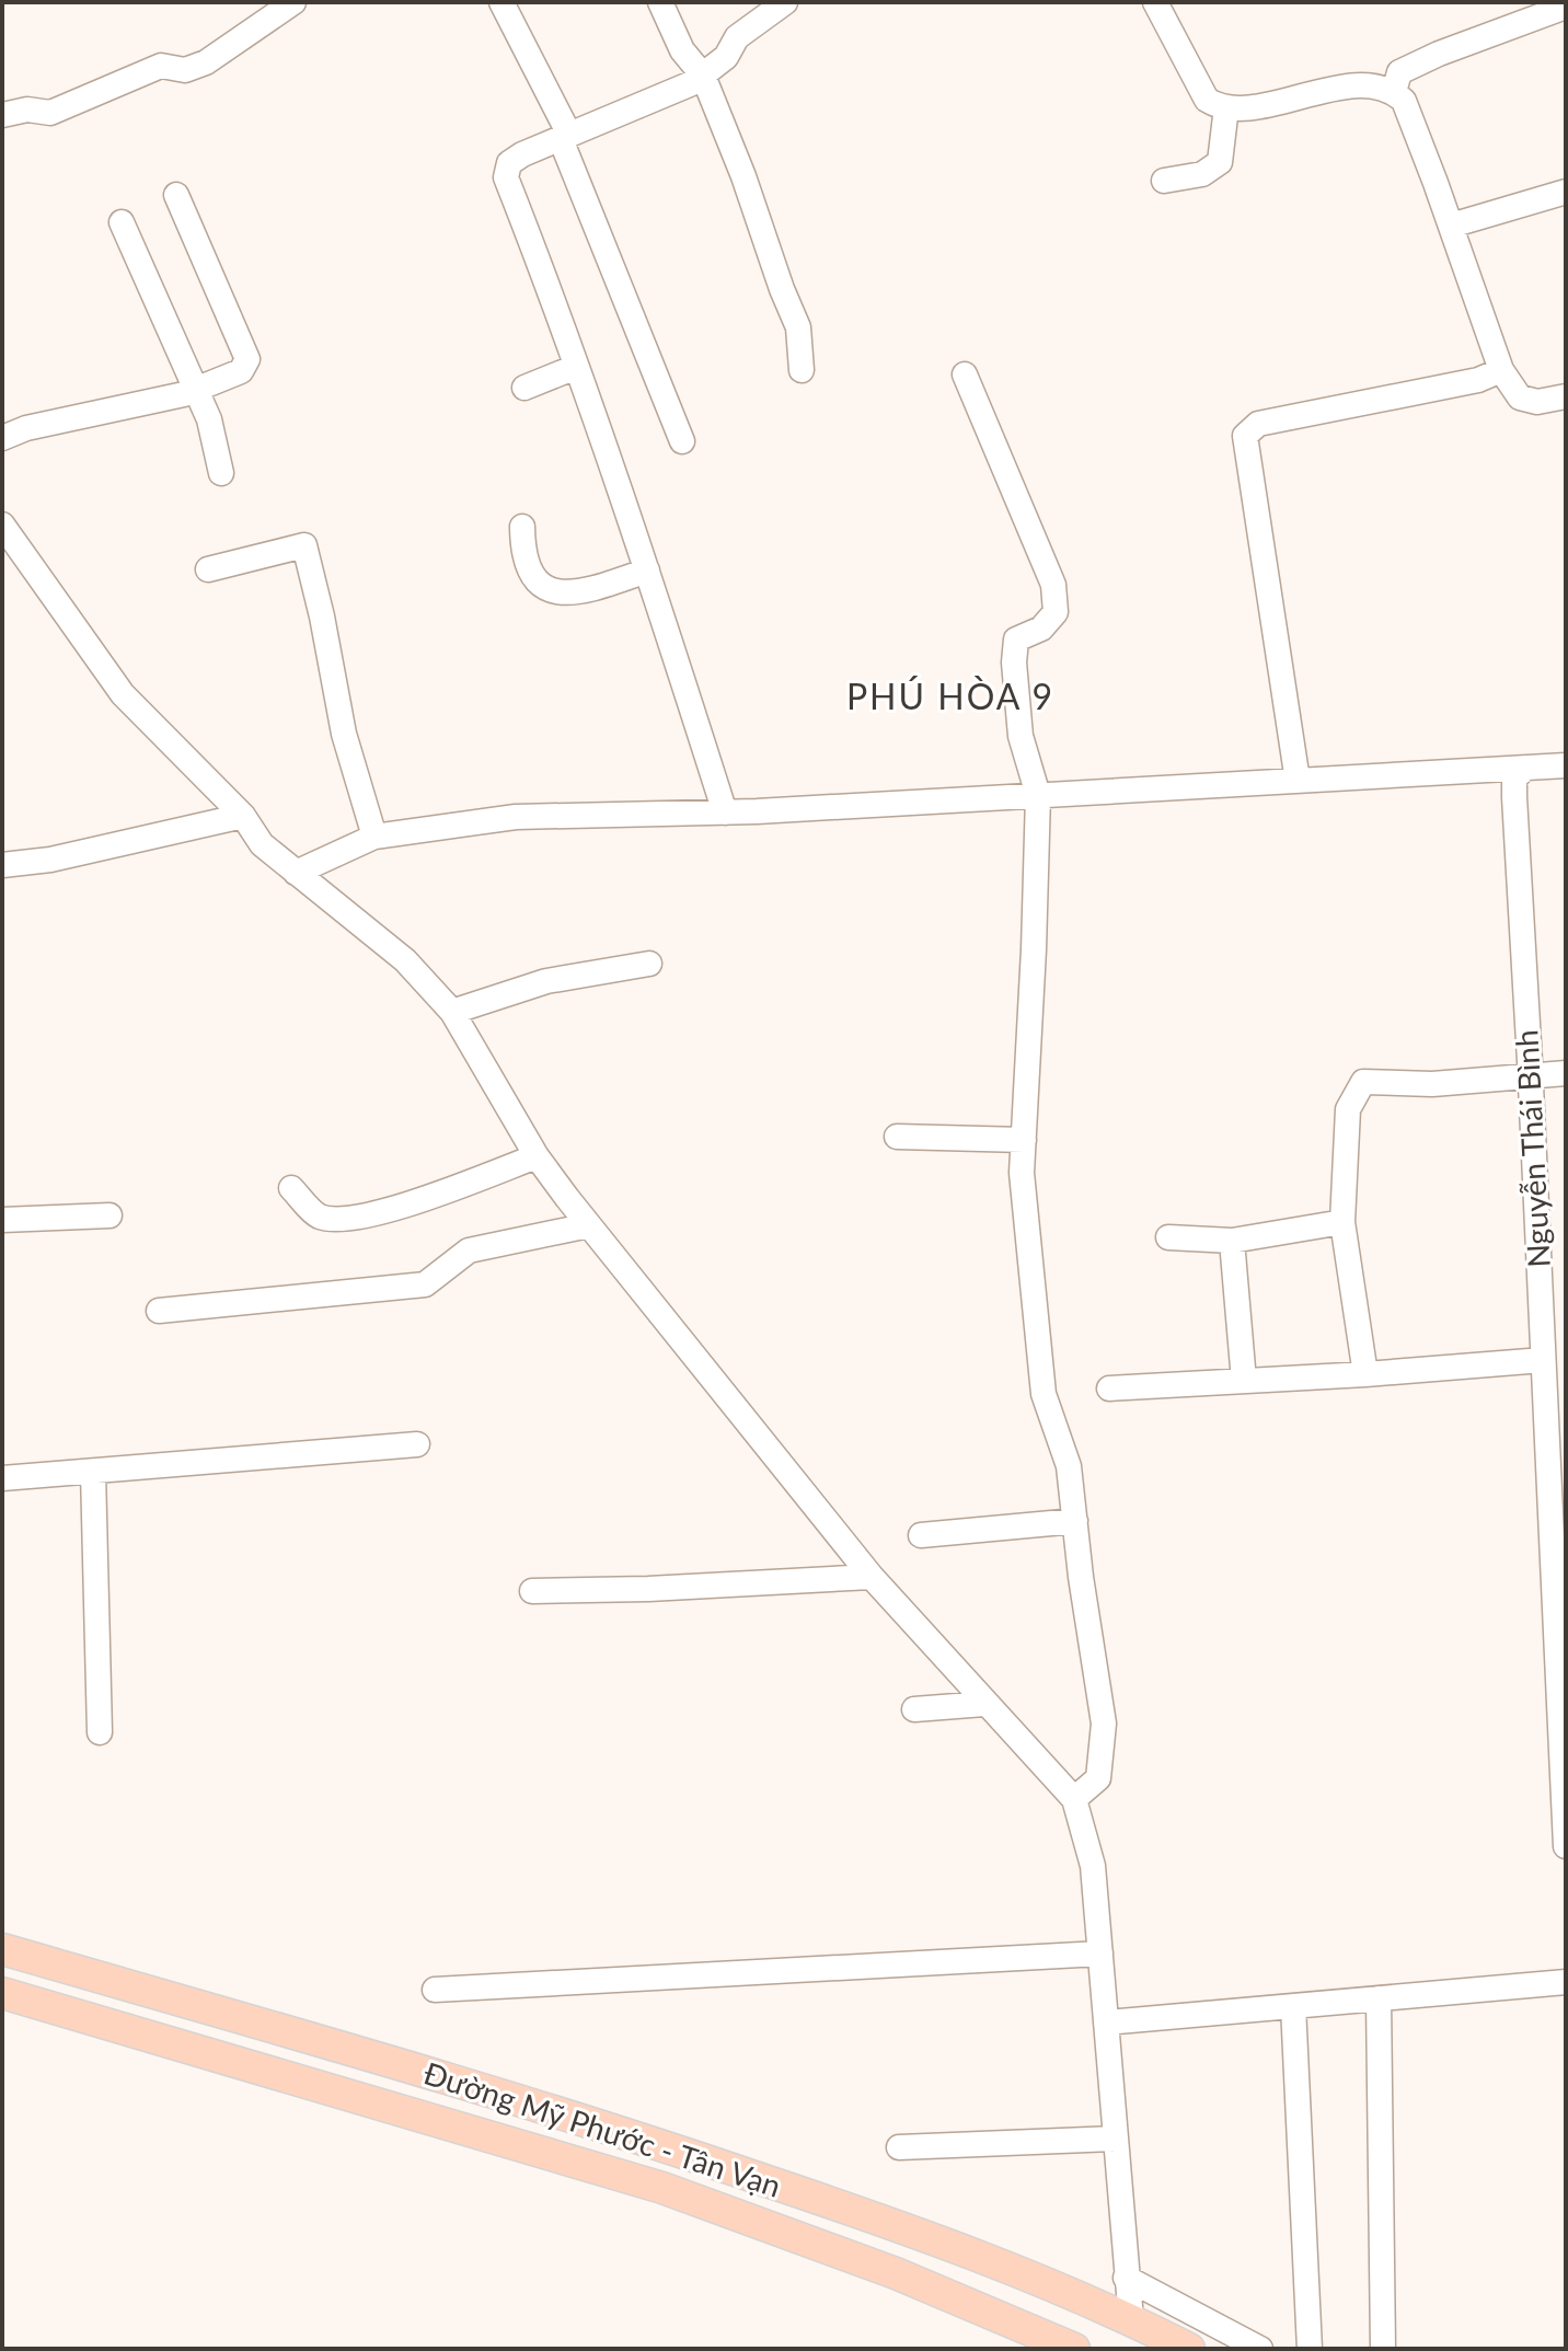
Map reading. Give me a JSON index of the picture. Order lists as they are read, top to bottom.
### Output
{
  "streets": {
    "main road": ["Đường Mỹ Phước - Tân Vạn"],
    "street": ["Nguyễn Thái Bình"]
  },
  "districts": ["PHÚ HÒA 9"]
}
